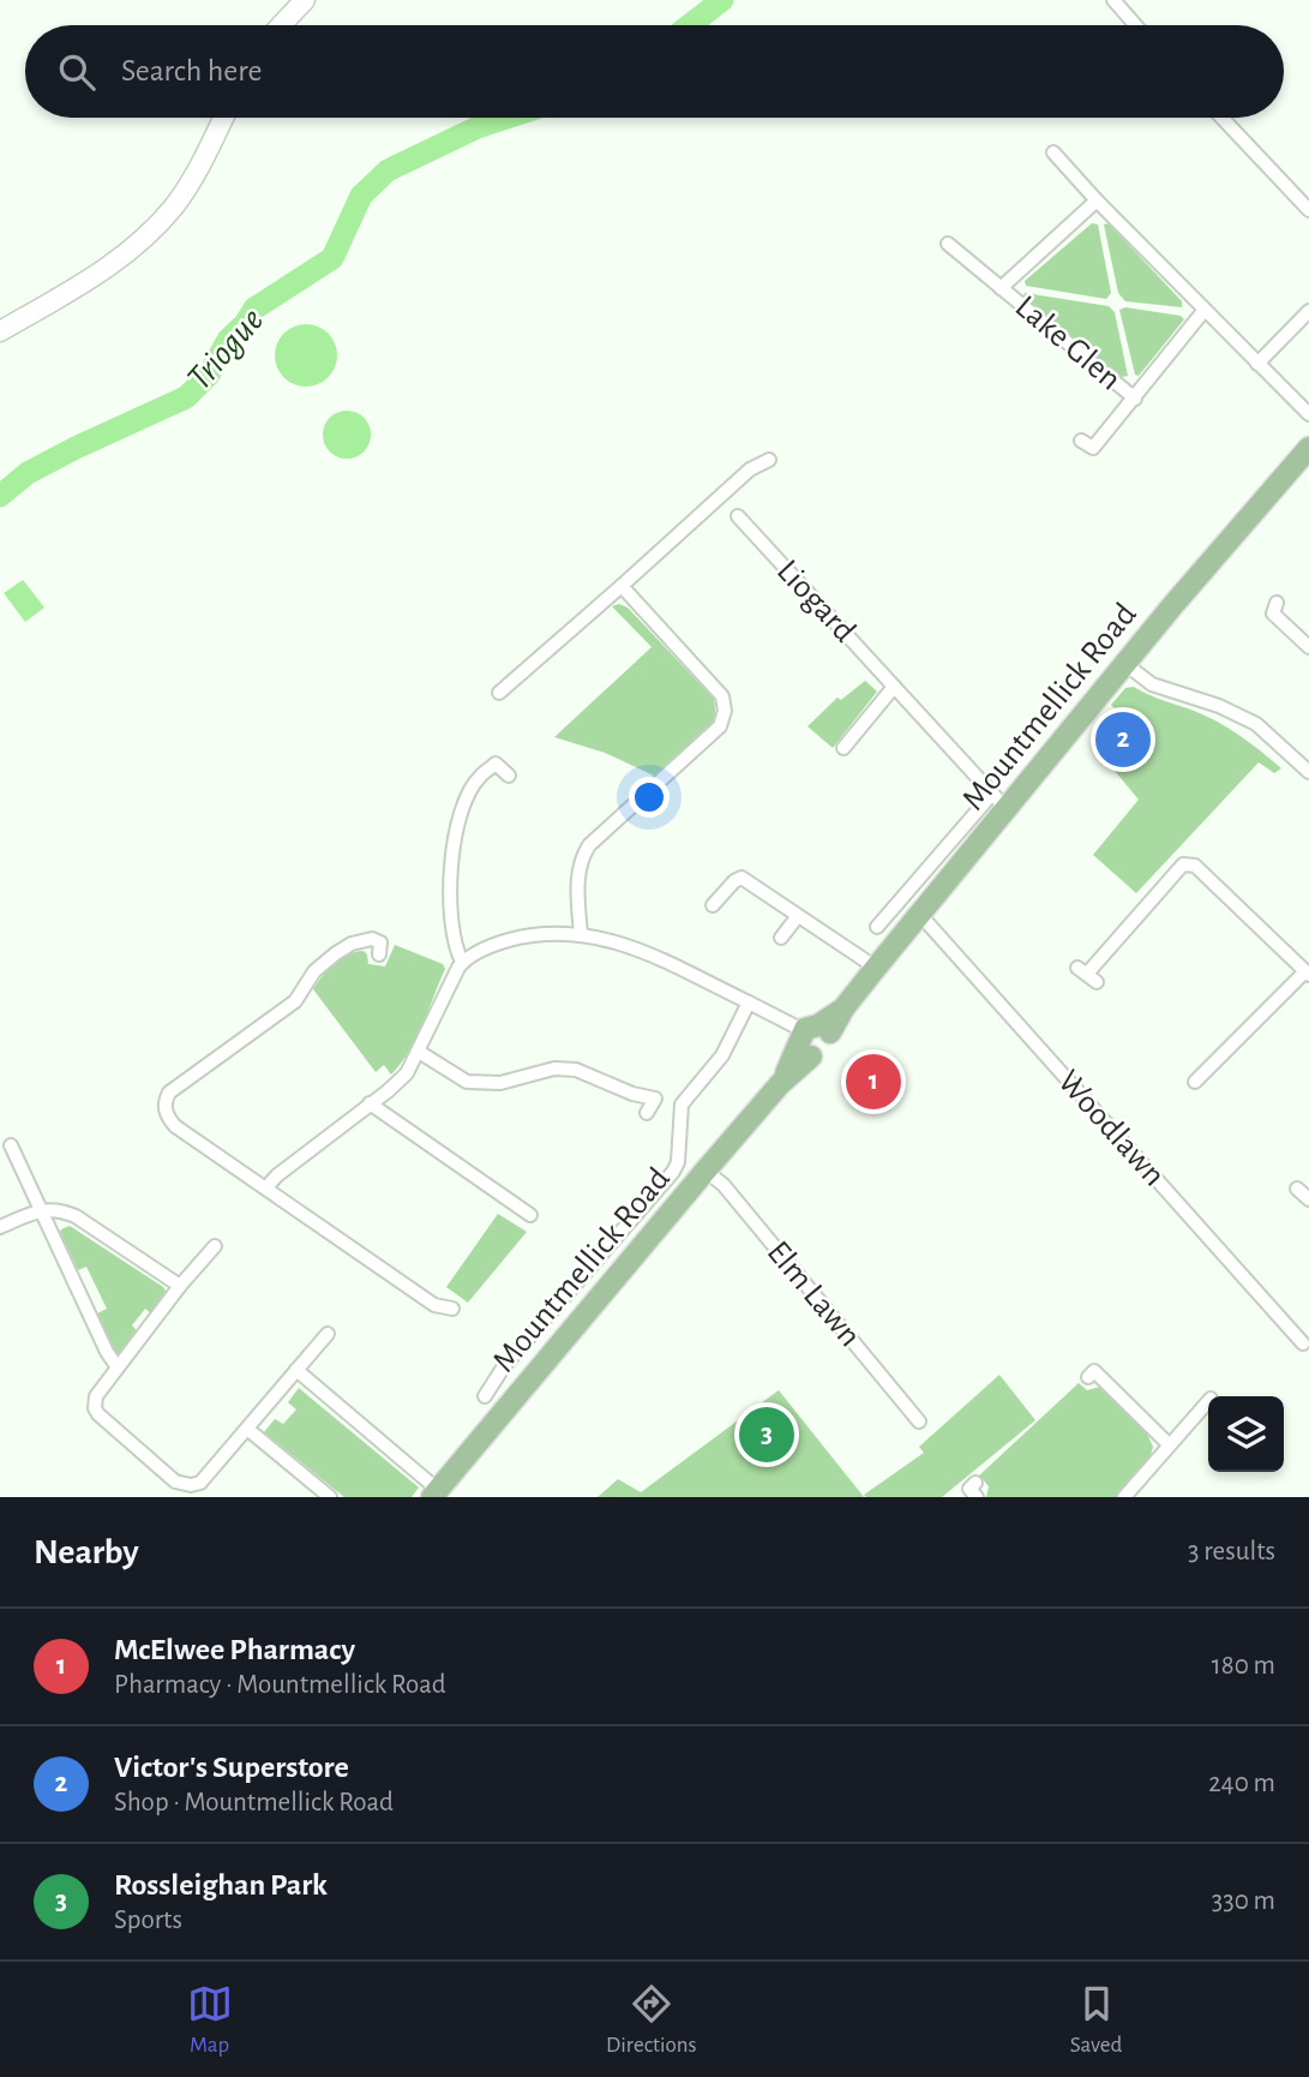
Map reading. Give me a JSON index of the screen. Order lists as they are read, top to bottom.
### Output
{
  "streets": {
    "main road": ["Mountmellick Road"],
    "street": [
      "Lake Glen",
      "Liogard",
      "Woodlawn",
      "Elm Lawn"
    ]
  },
  "crossings": [
    ["Liogard", "Mountmellick Road"],
    ["Mountmellick Road", "Woodlawn"],
    ["Mountmellick Road", "Elm Lawn"]
  ],
  "water": ["Triogue"],
  "page": {
    "search": "Search here",
    "pins": ["2", "1", "3"],
    "heading": ["Nearby", "3 results"],
    "list": [
      {
        "mark": "1",
        "name": "McElwee Pharmacy",
        "note": "Pharmacy · Mountmellick Road",
        "value": "180 m"
      },
      {
        "mark": "2",
        "name": "Victor's Superstore",
        "note": "Shop · Mountmellick Road",
        "value": "240 m"
      },
      {
        "mark": "3",
        "name": "Rossleighan Park",
        "note": "Sports",
        "value": "330 m"
      }
    ],
    "nav": ["Map", "Directions", "Saved"]
  }
}
